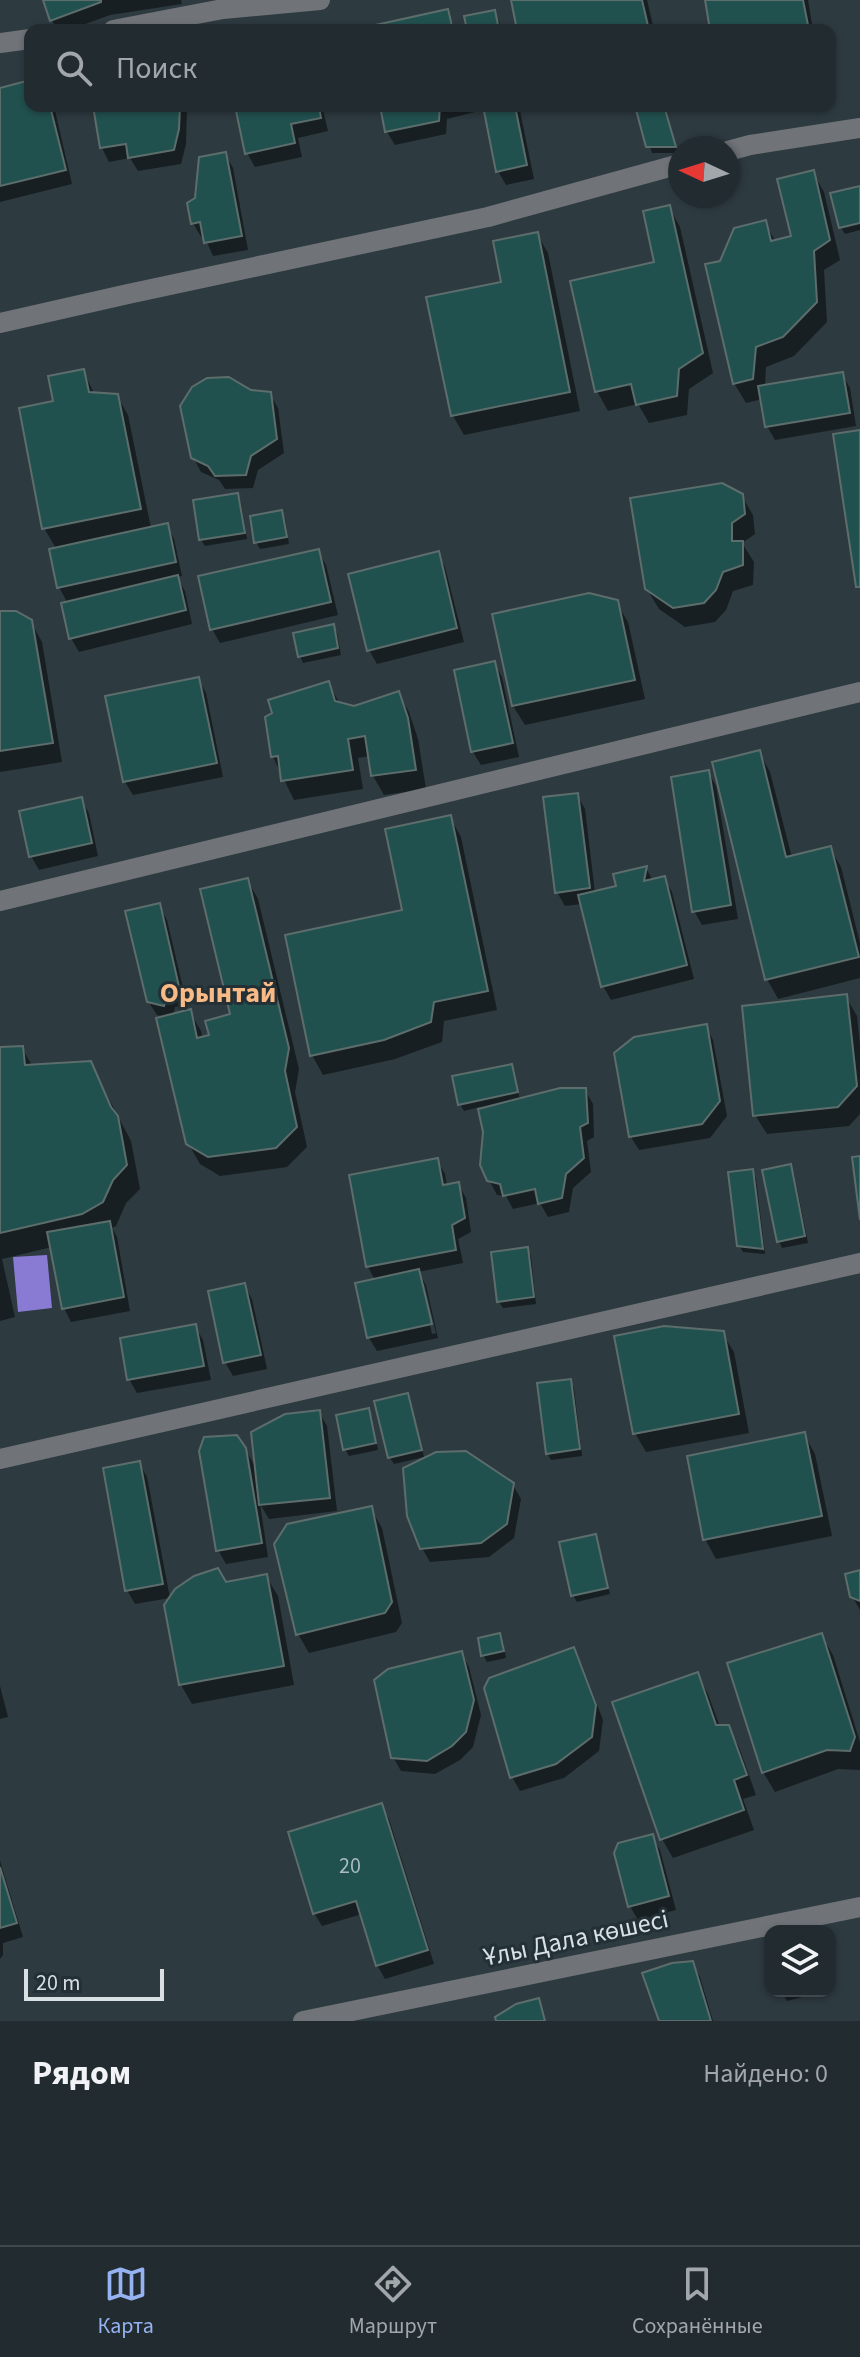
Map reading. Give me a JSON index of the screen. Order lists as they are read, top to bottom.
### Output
{
  "streets": {
    "street": ["Ұлы Дала көшесі"]
  },
  "districts": ["Орынтай"],
  "house_numbers": ["20"],
  "scale_bar": "20 m",
  "north": "left",
  "page": {
    "search": "Поиск",
    "scale": "20 m",
    "heading": ["Рядом", "Найдено: 0"],
    "nav": ["Карта", "Маршрут", "Сохранённые"]
  }
}
